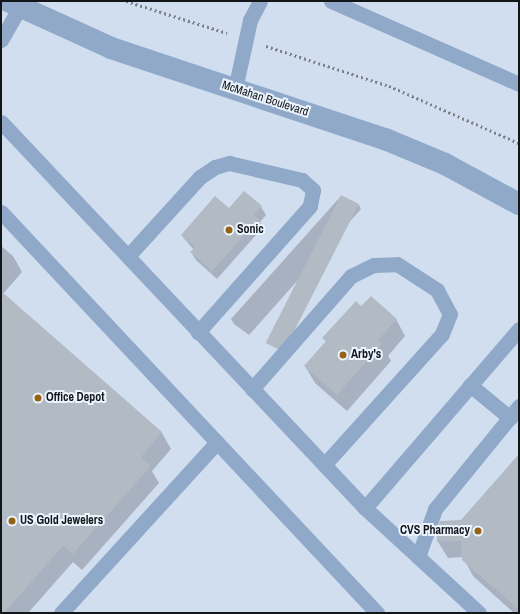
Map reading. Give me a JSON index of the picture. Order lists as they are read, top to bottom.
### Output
{
  "streets": {
    "street": ["McMahan Boulevard"]
  },
  "places": [
    "Sonic",
    "Arby's",
    "Office Depot",
    "US Gold Jewelers",
    "CVS Pharmacy"
  ]
}
